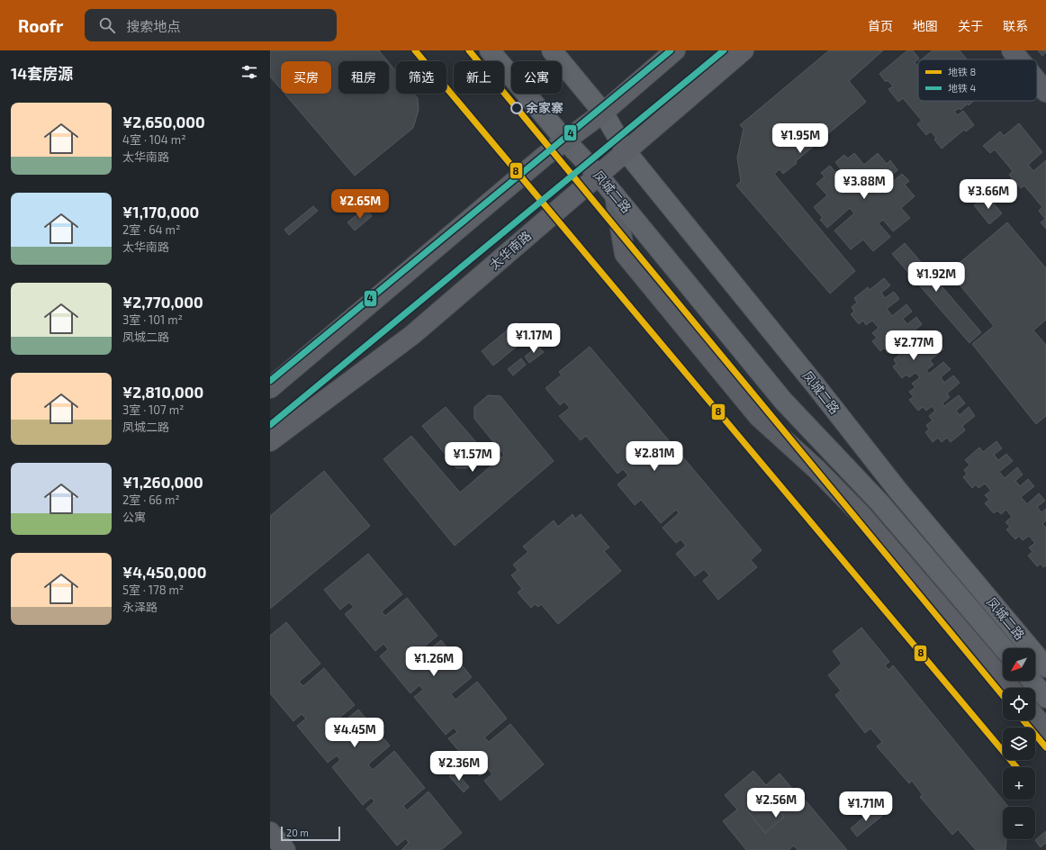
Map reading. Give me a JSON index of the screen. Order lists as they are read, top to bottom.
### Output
{
  "streets": {
    "main road": ["凤城二路", "太华南路"]
  },
  "crossings": [
    ["凤城二路", "太华南路"]
  ],
  "places": ["余家寨"],
  "lines": ["metro line 8", "metro line 4"],
  "legend": ["地铁 8", "地铁 4"],
  "scale_bar": "20 m",
  "north": "bottom left",
  "page": {
    "header": "Roofr",
    "search": "搜索地点",
    "nav": [
      "首页",
      "地图",
      "关于",
      "联系"
    ],
    "heading": "14套房源",
    "chip": [
      "买房",
      "租房",
      "筛选",
      "新上",
      "公寓"
    ],
    "list": [
      {
        "name": "¥2,650,000",
        "note": "4室 · 104 m² · 太华南路"
      },
      {
        "name": "¥1,170,000",
        "note": "2室 · 64 m² · 太华南路"
      },
      {
        "name": "¥2,770,000",
        "note": "3室 · 101 m² · 凤城二路"
      },
      {
        "name": "¥2,810,000",
        "note": "3室 · 107 m² · 凤城二路"
      },
      {
        "name": "¥1,260,000",
        "note": "2室 · 66 m² · 公寓"
      },
      {
        "name": "¥4,450,000",
        "note": "5室 · 178 m² · 永泽路"
      }
    ],
    "price": [
      "¥1.95M",
      "¥3.88M",
      "¥3.66M",
      "¥2.65M",
      "¥1.92M",
      "¥1.17M",
      "¥2.77M",
      "¥2.81M",
      "¥1.57M",
      "¥1.26M",
      "¥4.45M",
      "¥2.36M",
      "¥2.56M",
      "¥1.71M"
    ],
    "map_buttons": ["+", "−"],
    "scale": "20 m"
  }
}
